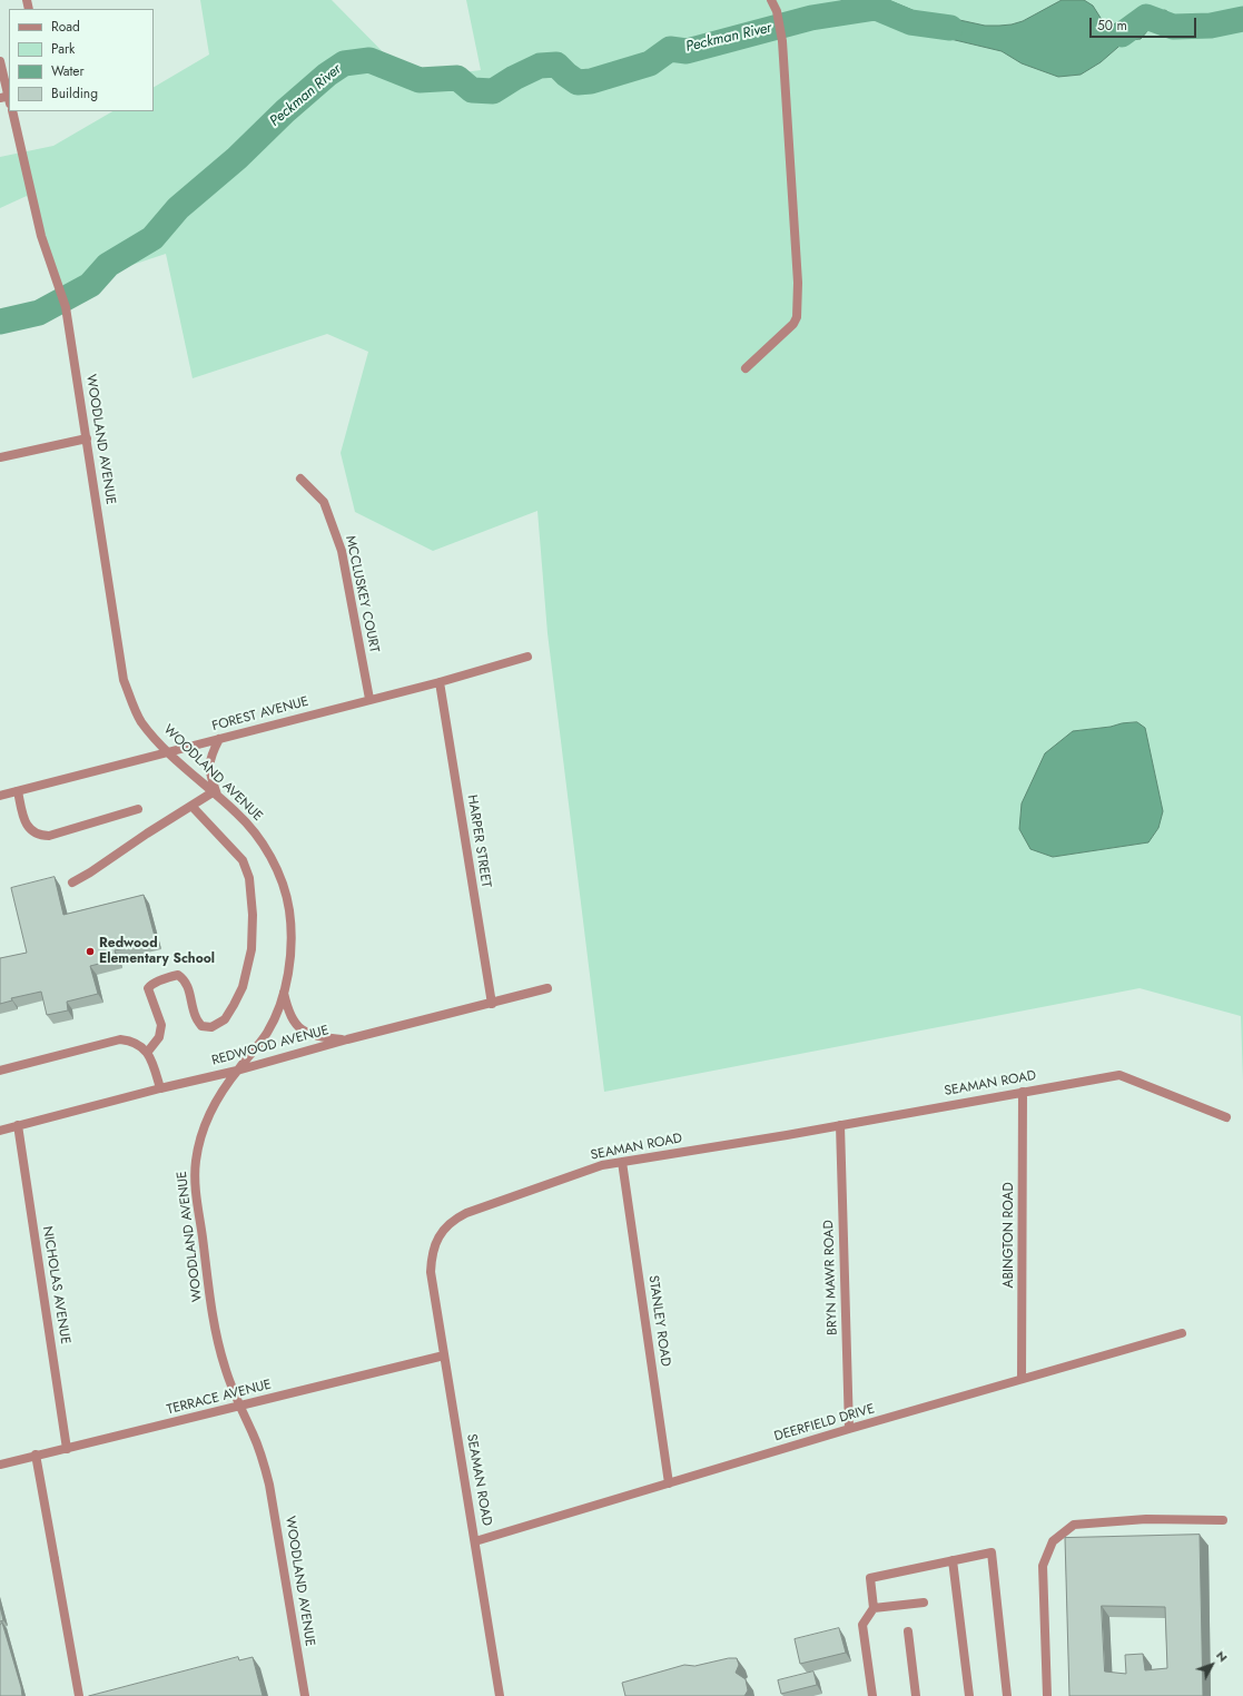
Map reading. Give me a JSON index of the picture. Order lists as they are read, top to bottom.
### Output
{
  "streets": {
    "street": [
      "WOODLAND AVENUE",
      "MCCLUSKEY COURT",
      "FOREST AVENUE",
      "HARPER STREET",
      "REDWOOD AVENUE",
      "SEAMAN ROAD",
      "ABINGTON ROAD",
      "BRYN MAWR ROAD",
      "NICHOLAS AVENUE",
      "STANLEY ROAD",
      "TERRACE AVENUE",
      "DEERFIELD DRIVE"
    ]
  },
  "crossings": [
    ["WOODLAND AVENUE", "FOREST AVENUE"],
    ["WOODLAND AVENUE", "REDWOOD AVENUE"],
    ["WOODLAND AVENUE", "TERRACE AVENUE"],
    ["MCCLUSKEY COURT", "FOREST AVENUE"],
    ["FOREST AVENUE", "HARPER STREET"],
    ["HARPER STREET", "REDWOOD AVENUE"],
    ["REDWOOD AVENUE", "NICHOLAS AVENUE"],
    ["SEAMAN ROAD", "ABINGTON ROAD"],
    ["SEAMAN ROAD", "BRYN MAWR ROAD"],
    ["SEAMAN ROAD", "STANLEY ROAD"],
    ["SEAMAN ROAD", "TERRACE AVENUE"],
    ["SEAMAN ROAD", "DEERFIELD DRIVE"],
    ["ABINGTON ROAD", "DEERFIELD DRIVE"],
    ["BRYN MAWR ROAD", "DEERFIELD DRIVE"],
    ["NICHOLAS AVENUE", "TERRACE AVENUE"],
    ["STANLEY ROAD", "DEERFIELD DRIVE"]
  ],
  "water": ["Peckman River"],
  "places": ["Redwood Elementary School"],
  "legend": [
    "Road",
    "Park",
    "Water",
    "Building"
  ],
  "scale_bar": "50 m",
  "north": "top right"
}
